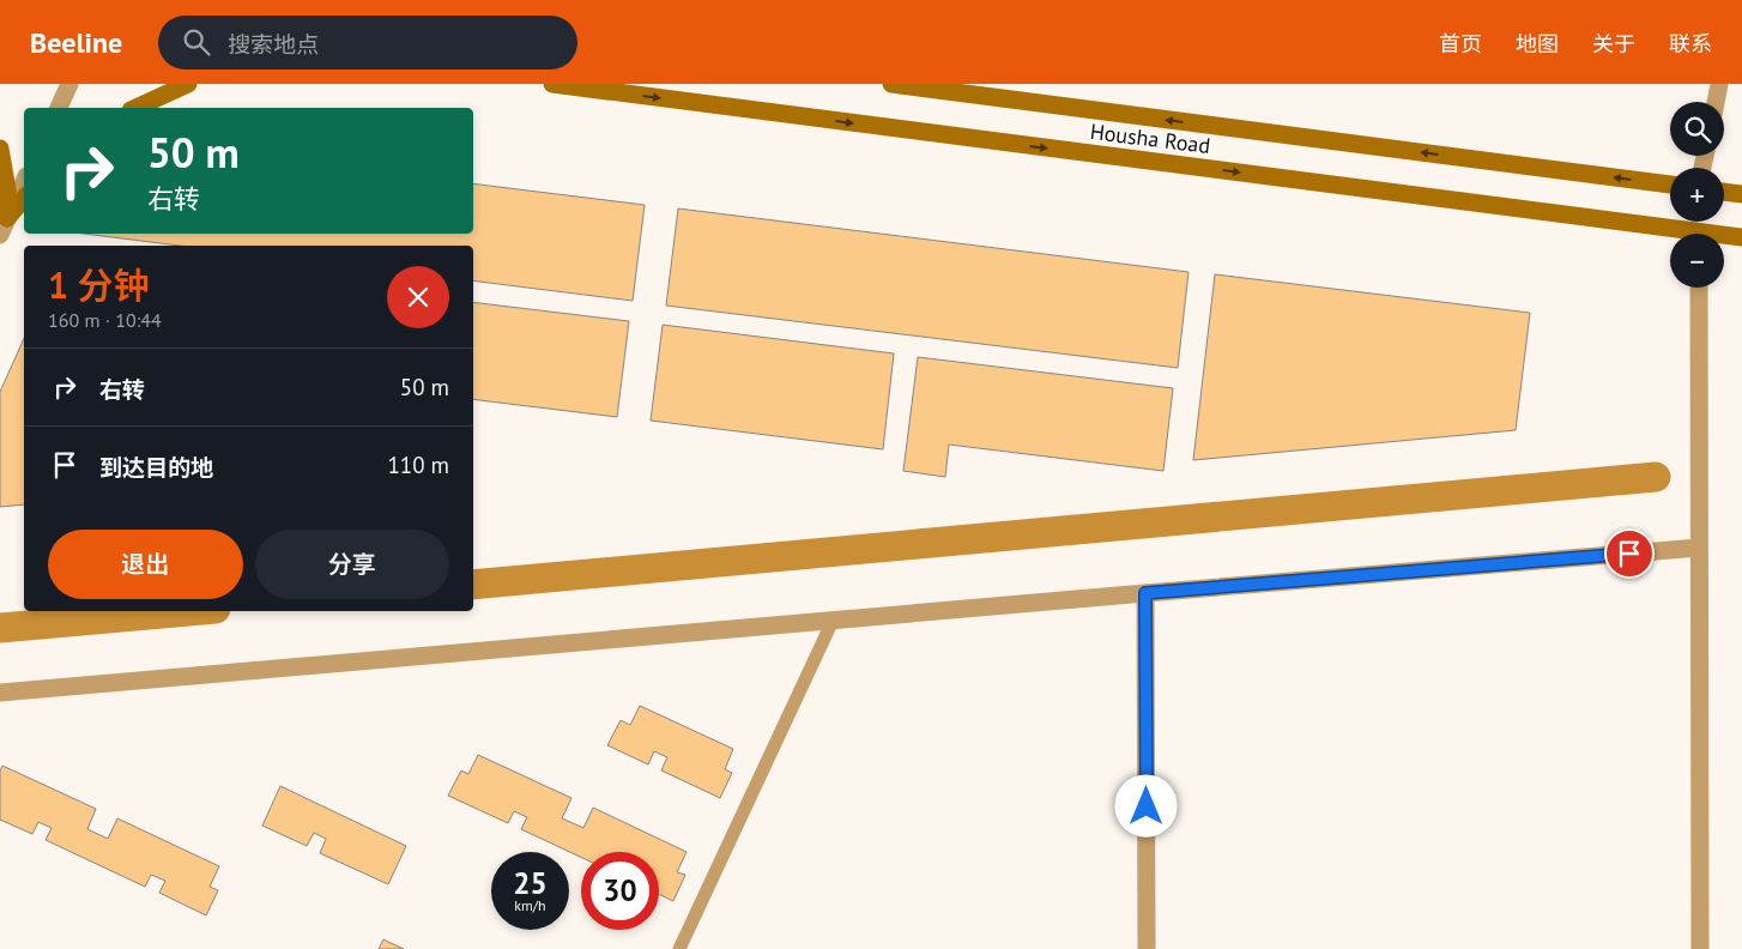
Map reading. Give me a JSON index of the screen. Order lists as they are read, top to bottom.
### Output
{
  "streets": {
    "main road": ["Housha Road"]
  },
  "page": {
    "header": "Beeline",
    "search": "搜索地点",
    "nav": [
      "首页",
      "地图",
      "关于",
      "联系"
    ],
    "map_buttons": ["+", "−"],
    "turn": ["50 m", "右转"],
    "heading": ["1 分钟", "160 m · 10:44"],
    "list": [
      {
        "name": "右转",
        "value": "50 m"
      },
      {
        "name": "到达目的地",
        "value": "110 m"
      }
    ],
    "buttons": ["退出", "分享"],
    "speed": "25 km/h",
    "limit": "30"
  }
}
